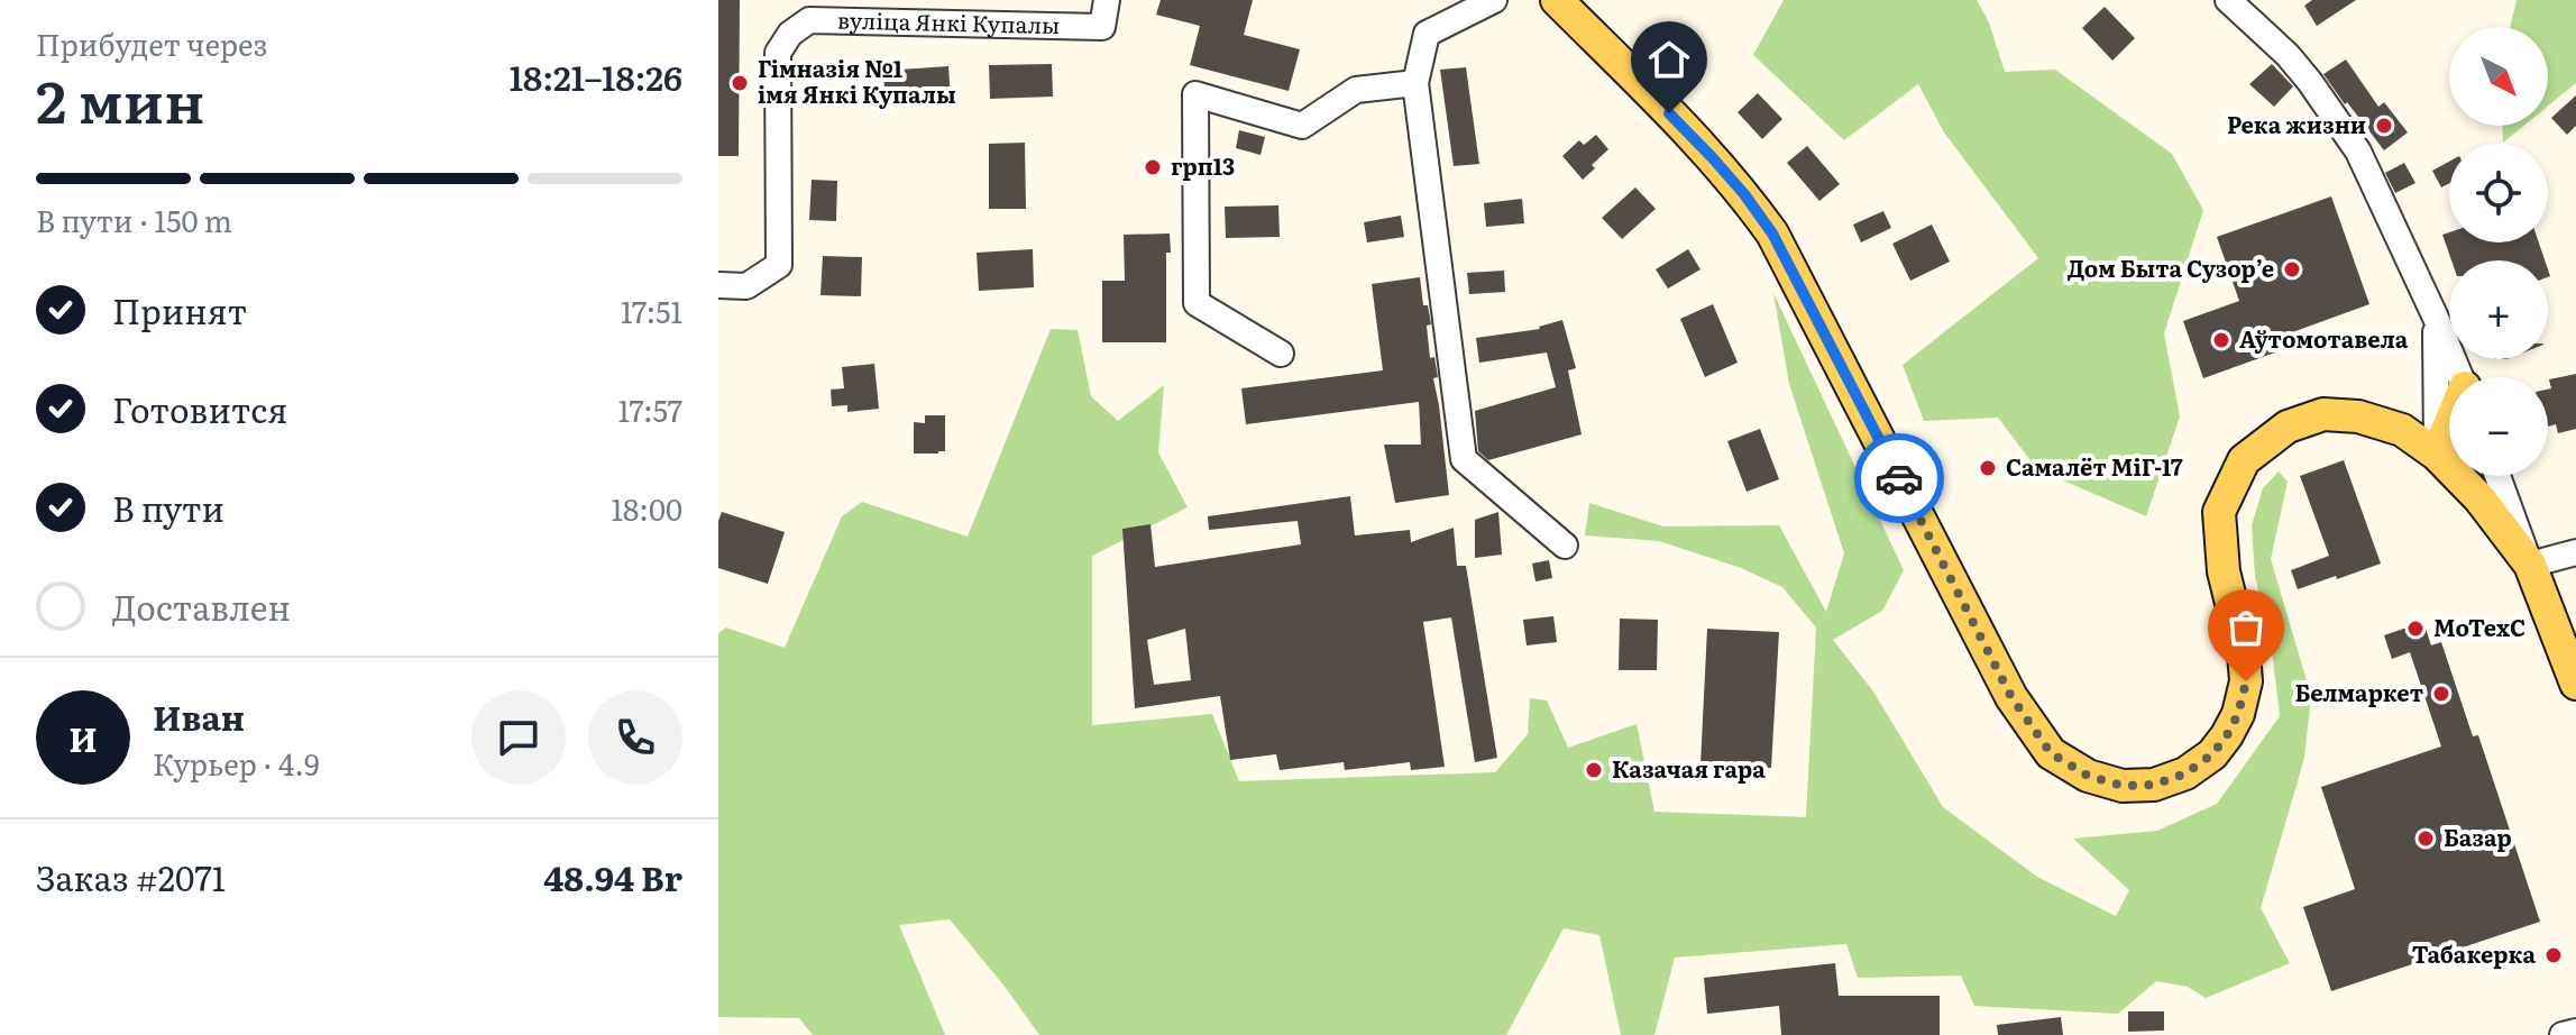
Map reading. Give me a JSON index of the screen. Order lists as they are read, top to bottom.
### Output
{
  "streets": {
    "street": ["вуліца Янкі Купалы"]
  },
  "places": [
    "Гімназія №1 імя Янкі Купалы",
    "Река жизни",
    "грп13",
    "Дом Быта Сузорʼе",
    "Аўтомотавела",
    "Самалёт МіГ-17",
    "MoTexC",
    "Белмаркет",
    "Казачая гара",
    "Базар",
    "Табакерка"
  ],
  "north": "bottom right",
  "page": {
    "heading": ["2 мин", "Прибудет через", "18:21–18:26"],
    "panel": [
      "Иван",
      "Курьер · 4.9",
      "Заказ #2071",
      "48.94 Br"
    ],
    "map_buttons": ["+", "−"],
    "bar": "В пути · 150 m",
    "list": [
      ["Принят", "17:51"],
      ["Готовится", "17:57"],
      ["В пути", "18:00"],
      "Доставлен"
    ],
    "round": "И"
  }
}
